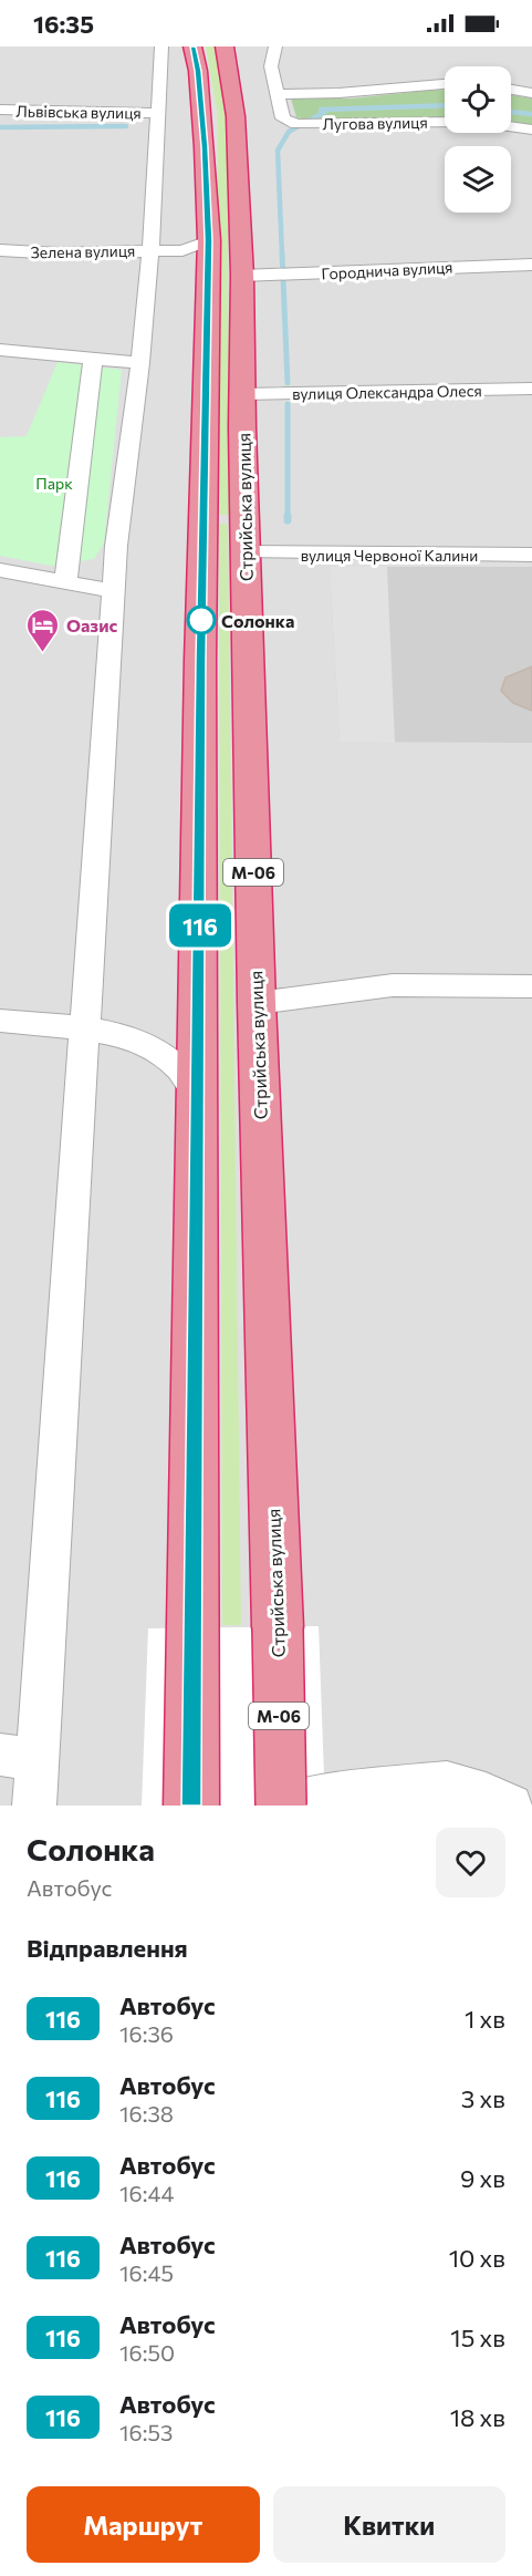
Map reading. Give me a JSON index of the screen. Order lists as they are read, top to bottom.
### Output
{
  "streets": {
    "highway": ["Стрийська вулиця", "М-06"],
    "street": [
      "Львівська вулиця",
      "Лугова вулиця",
      "Зелена вулиця",
      "Городнича вулиця",
      "вулиця Олександра Олеся",
      "вулиця Червоної Калини"
    ]
  },
  "crossings": [
    ["Зелена вулиця", "М-06"],
    ["Городнича вулиця", "Стрийська вулиця"],
    ["вулиця Олександра Олеся", "Стрийська вулиця"],
    ["Стрийська вулиця", "вулиця Червоної Калини"]
  ],
  "parks": ["Парк"],
  "places": {
    "other": ["Солонка"],
    "hotel": ["Оазис"]
  },
  "lines": ["bus line 116"],
  "page": {
    "status": "16:35",
    "on_map": "116",
    "heading": [
      ["Солонка", "Автобус"],
      "Відправлення"
    ],
    "list": [
      {
        "mark": "116",
        "name": "Автобус",
        "note": "16:36",
        "value": "1 хв"
      },
      {
        "mark": "116",
        "name": "Автобус",
        "note": "16:38",
        "value": "3 хв"
      },
      {
        "mark": "116",
        "name": "Автобус",
        "note": "16:44",
        "value": "9 хв"
      },
      {
        "mark": "116",
        "name": "Автобус",
        "note": "16:45",
        "value": "10 хв"
      },
      {
        "mark": "116",
        "name": "Автобус",
        "note": "16:50",
        "value": "15 хв"
      },
      {
        "mark": "116",
        "name": "Автобус",
        "note": "16:53",
        "value": "18 хв"
      }
    ],
    "buttons": ["Маршрут", "Квитки"]
  }
}
